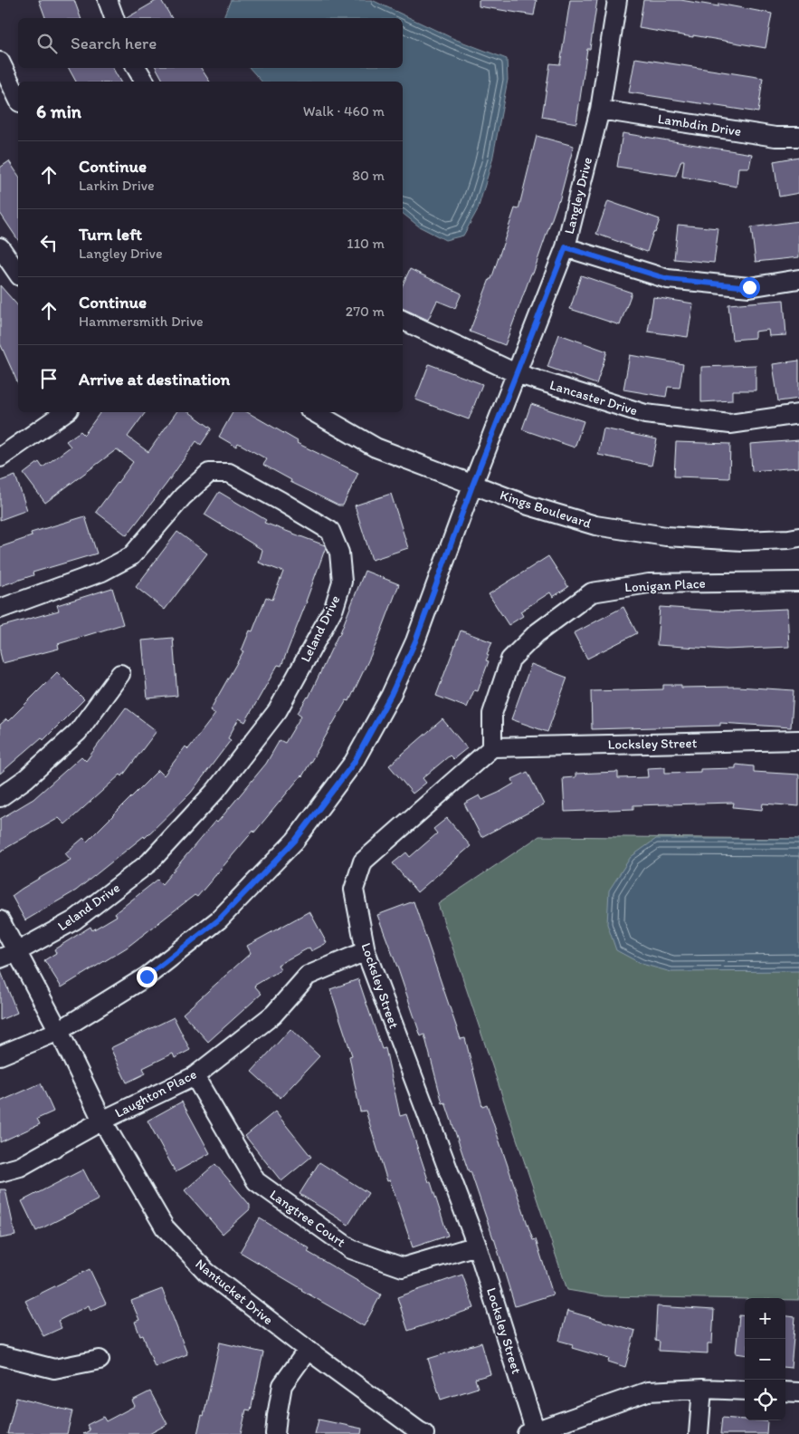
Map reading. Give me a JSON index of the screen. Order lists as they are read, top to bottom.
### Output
{
  "streets": {
    "street": [
      "Lambdin Drive",
      "Langley Drive",
      "Lancaster Drive",
      "Kings Boulevard",
      "Lonigan Place",
      "Leland Drive",
      "Locksley Street",
      "Laughton Place",
      "Langtree Court",
      "Nantucket Drive"
    ]
  },
  "crossings": [
    ["Lambdin Drive", "Langley Drive"],
    ["Langley Drive", "Lancaster Drive"],
    ["Langley Drive", "Kings Boulevard"],
    ["Langley Drive", "Nantucket Drive"],
    ["Lonigan Place", "Locksley Street"],
    ["Leland Drive", "Nantucket Drive"],
    ["Locksley Street", "Laughton Place"],
    ["Locksley Street", "Langtree Court"],
    ["Laughton Place", "Langtree Court"],
    ["Laughton Place", "Nantucket Drive"]
  ],
  "page": {
    "search": "Search here",
    "heading": ["6 min", "Walk · 460 m"],
    "list": [
      ["Continue", "Larkin Drive", "80 m"],
      ["Turn left", "Langley Drive", "110 m"],
      ["Continue", "Hammersmith Drive", "270 m"],
      "Arrive at destination"
    ],
    "map_buttons": ["+", "−"]
  }
}
